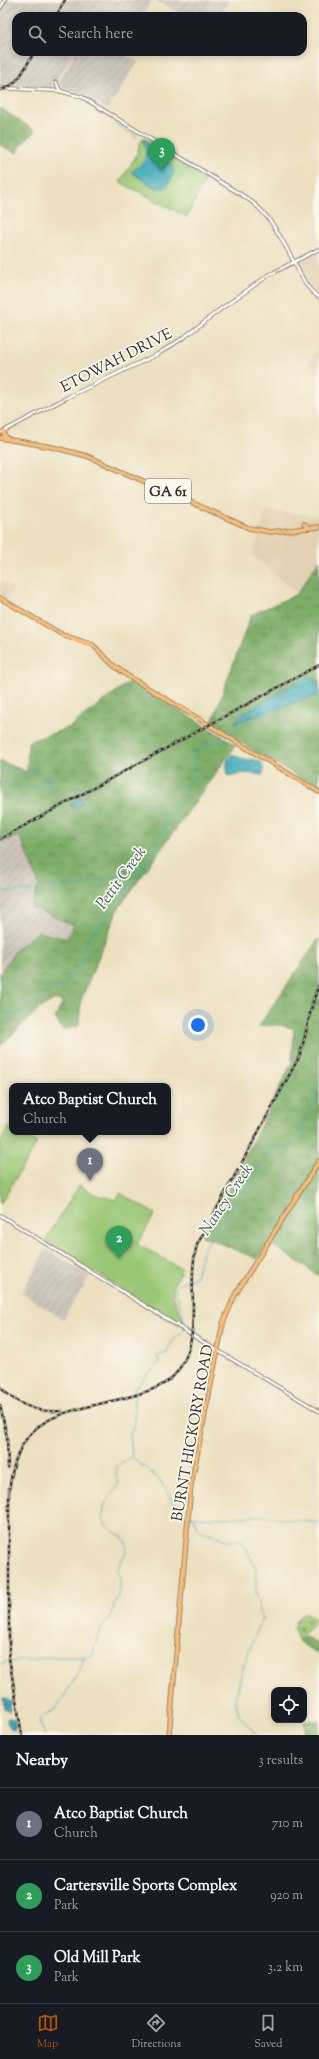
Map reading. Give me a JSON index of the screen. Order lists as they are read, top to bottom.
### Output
{
  "streets": {
    "main road": ["GA 61", "BURNT HICKORY ROAD"],
    "street": ["ETOWAH DRIVE"]
  },
  "water": ["Pettit Creek", "Nancy Creek"],
  "page": {
    "search": "Search here",
    "pins": ["3", "1", "2"],
    "popup": ["Atco Baptist Church", "Church"],
    "heading": ["Nearby", "3 results"],
    "list": [
      {
        "mark": "1",
        "name": "Atco Baptist Church",
        "note": "Church",
        "value": "710 m"
      },
      {
        "mark": "2",
        "name": "Cartersville Sports Complex",
        "note": "Park",
        "value": "920 m"
      },
      {
        "mark": "3",
        "name": "Old Mill Park",
        "note": "Park",
        "value": "3.2 km"
      }
    ],
    "nav": ["Map", "Directions", "Saved"]
  }
}
